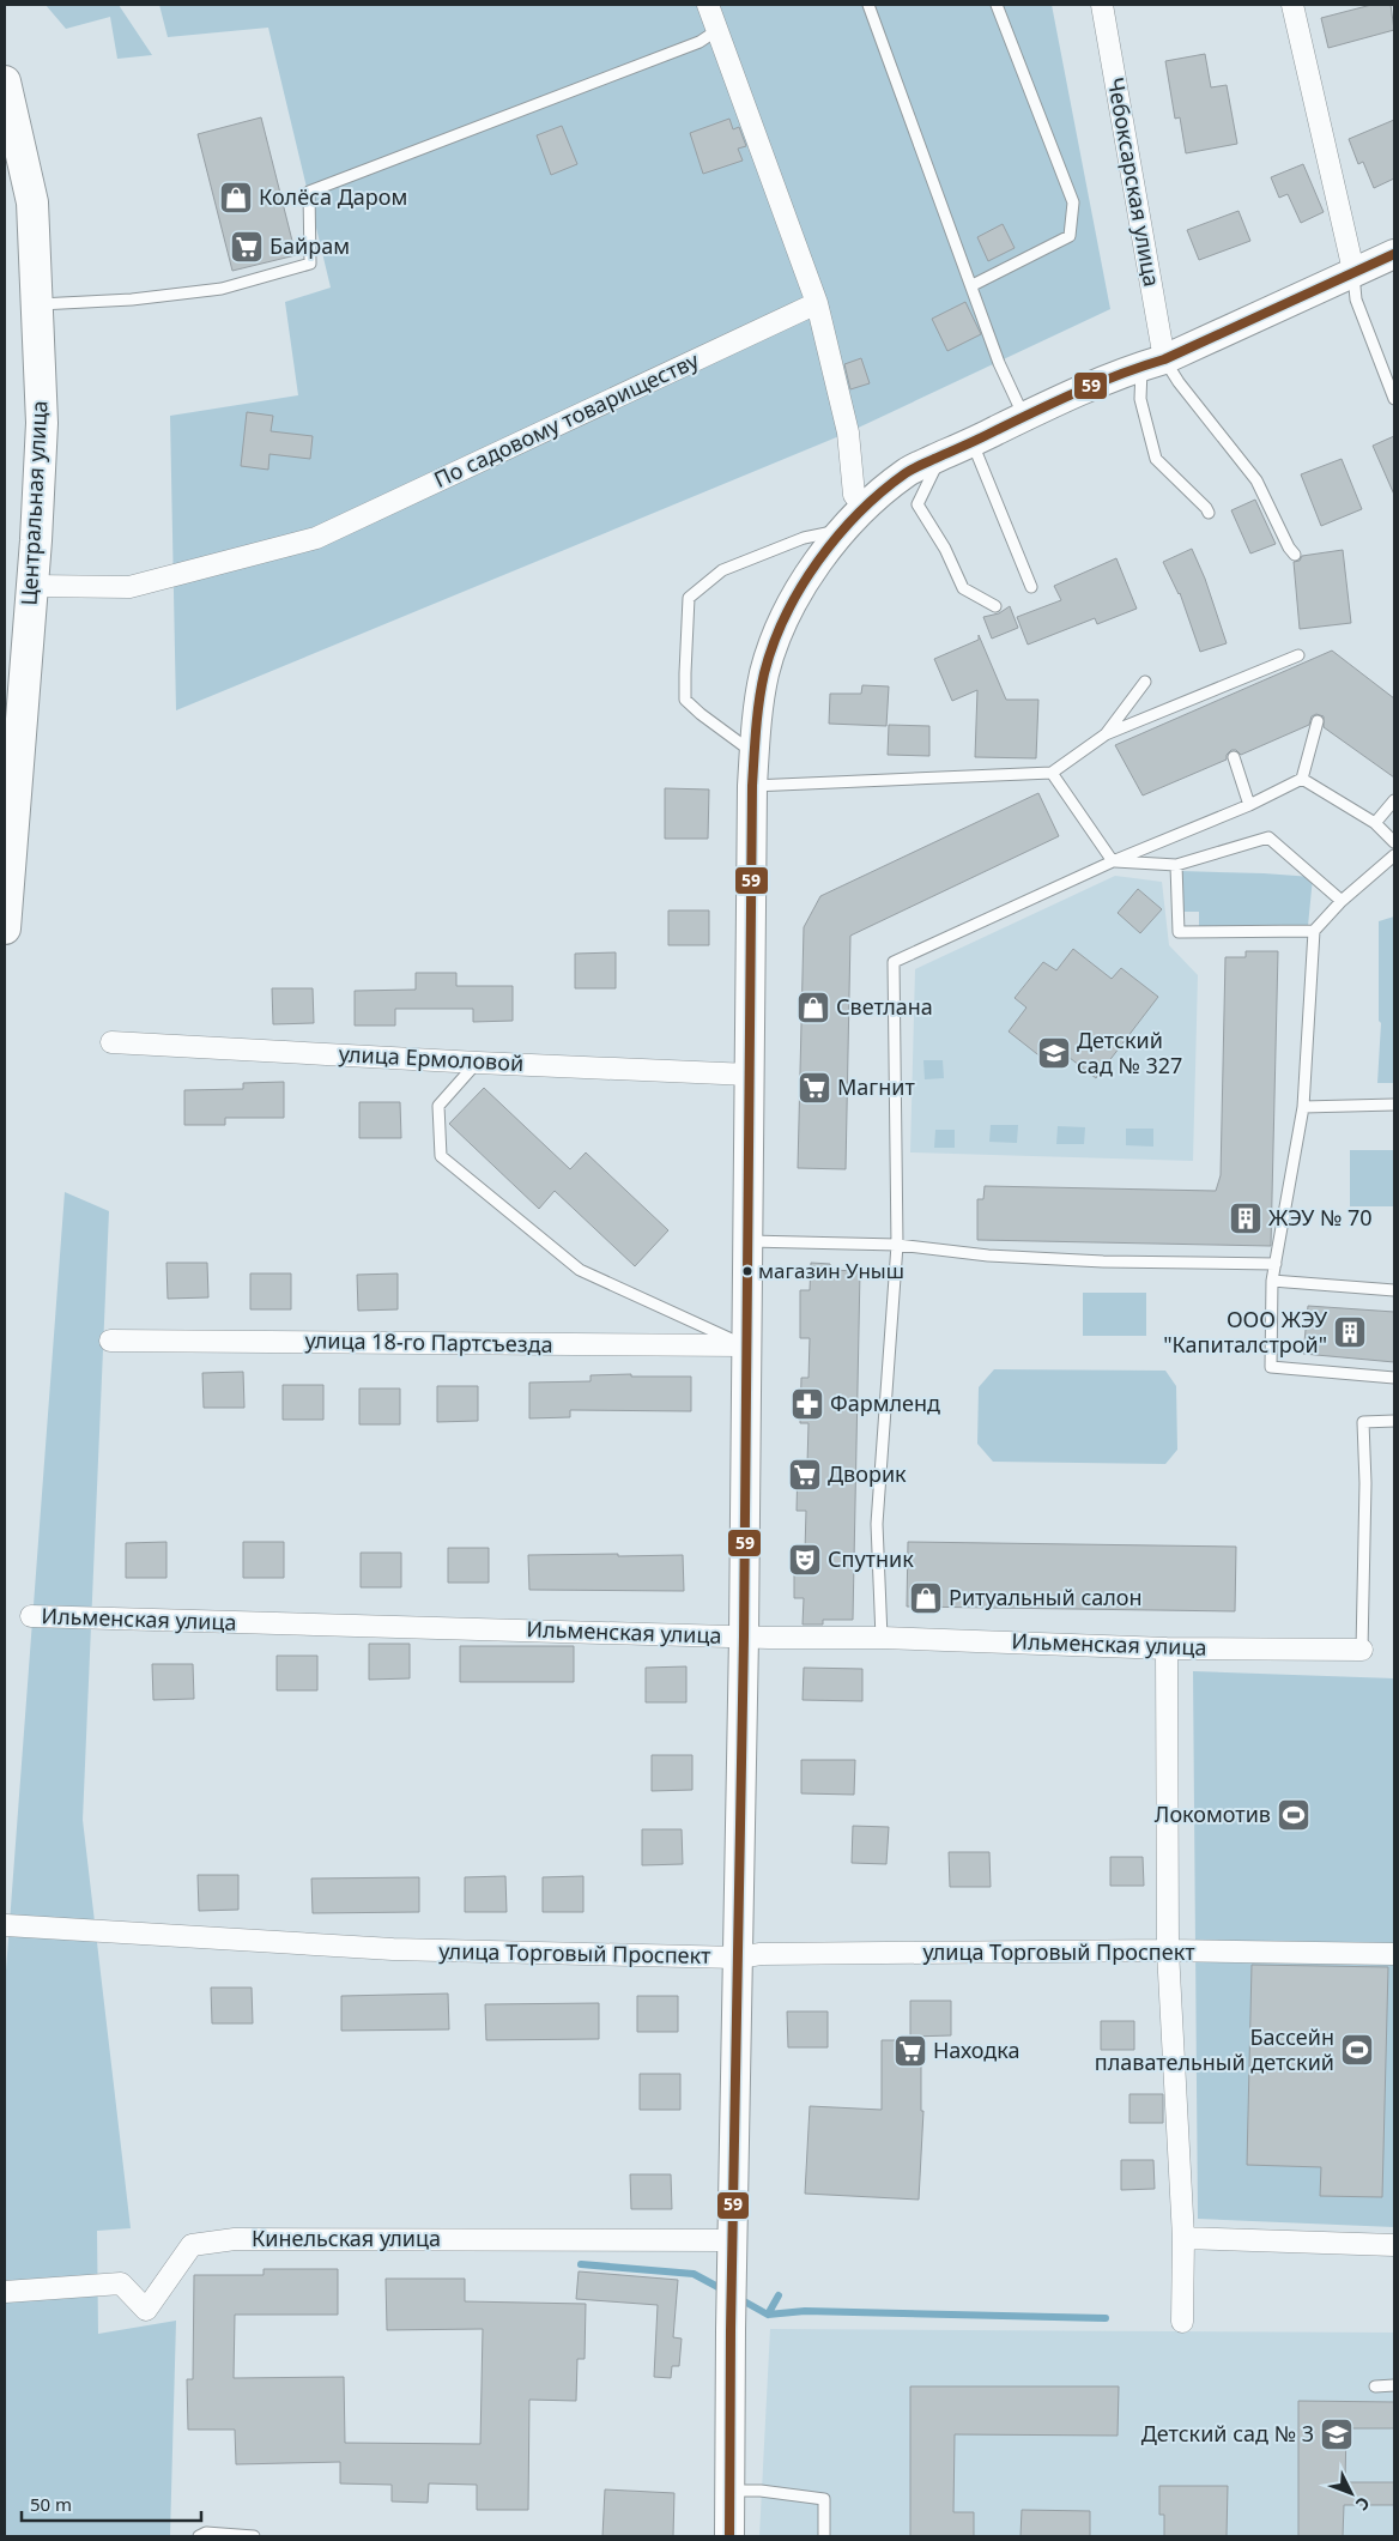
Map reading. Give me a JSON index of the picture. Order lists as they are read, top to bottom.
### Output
{
  "streets": {
    "main road": ["Центральная улица"],
    "street": [
      "Чебоксарская улица",
      "По садовому товариществу",
      "улица Ермоловой",
      "улица 18-го Партсъезда",
      "Ильменская улица",
      "улица Торговый Проспект",
      "Кинельская улица"
    ]
  },
  "crossings": [
    ["По садовому товариществу", "Центральная улица"]
  ],
  "places": {
    "shop": ["Колёса Даром", "Светлана", "Ритуальный салон"],
    "supermarket": [
      "Байрам",
      "Магнит",
      "Дворик",
      "Находка"
    ],
    "school or university": ["Детский сад № 327", "Детский сад № 3"],
    "building": ["ЖЭУ № 70", "ООО ЖЭУ \"Капиталстрой\""],
    "other": ["магазин Уныш"],
    "pharmacy": ["Фармленд"],
    "theatre": ["Спутник"],
    "sports": ["Локомотив", "Бассейн плавательный детский"]
  },
  "lines": ["transit line 59"],
  "scale_bar": "50 m",
  "north": "bottom right"
}
